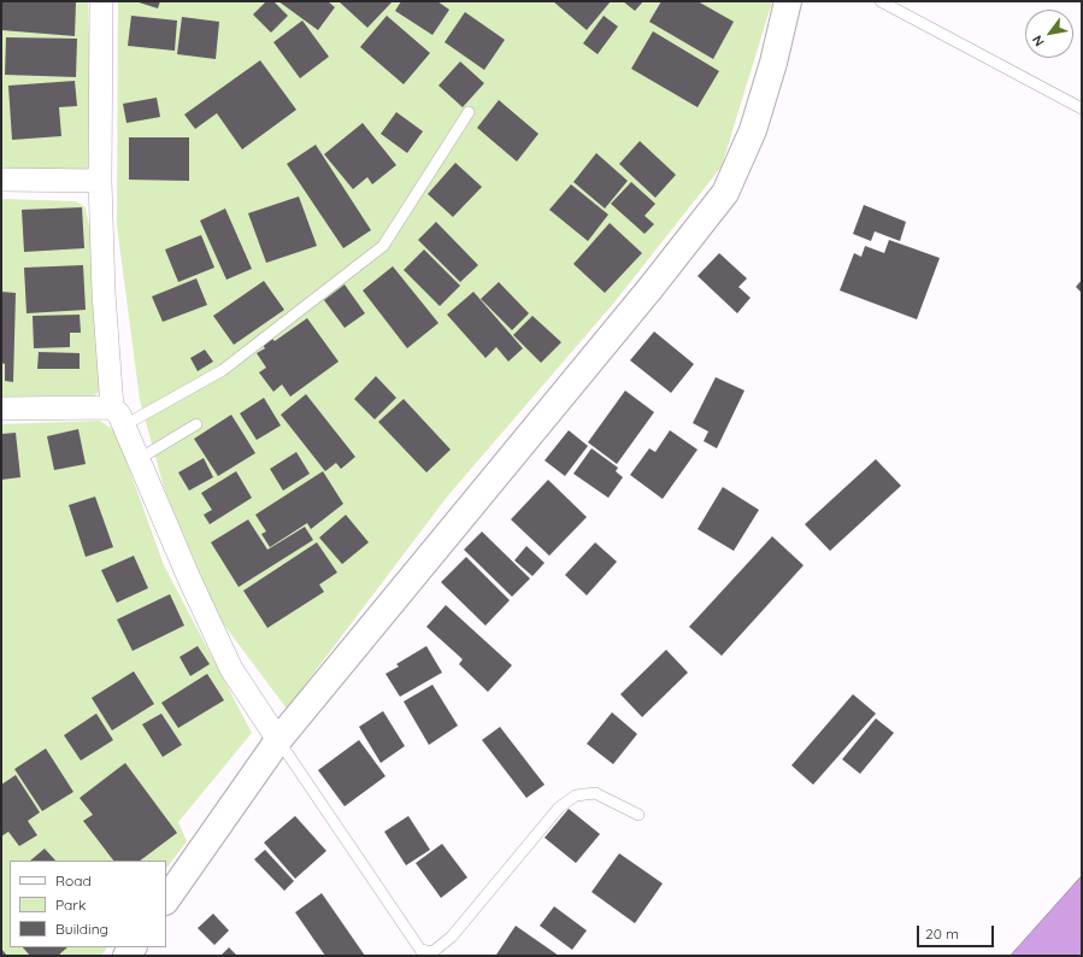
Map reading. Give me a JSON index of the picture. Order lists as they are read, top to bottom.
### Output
{
  "legend": ["Road", "Park", "Building"],
  "scale_bar": "20 m",
  "north": "bottom left"
}
